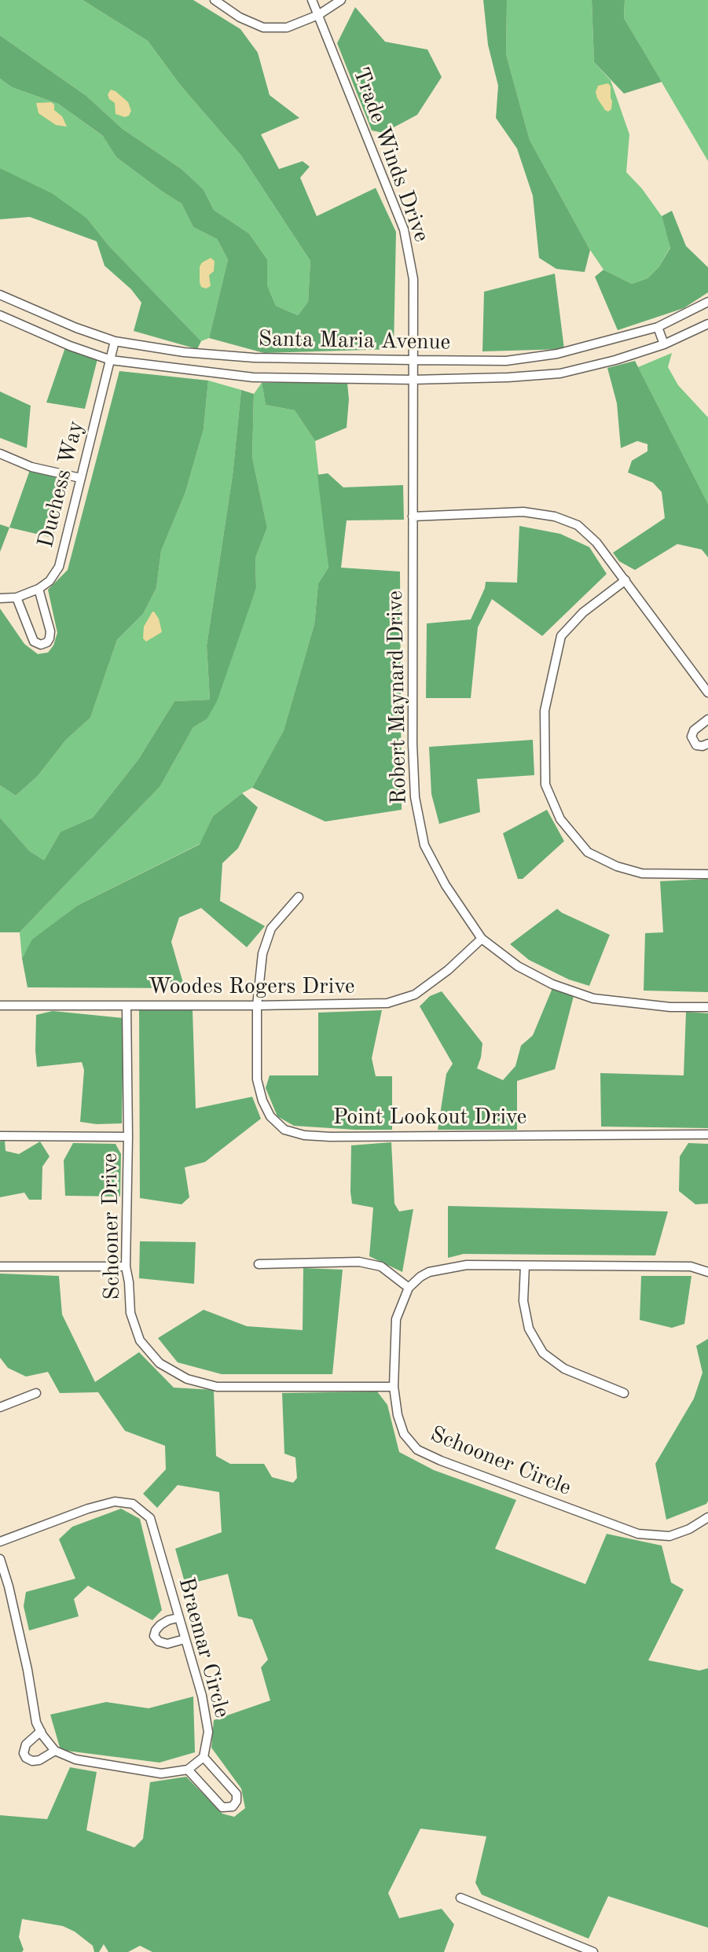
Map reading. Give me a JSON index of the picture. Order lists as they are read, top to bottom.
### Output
{
  "streets": {
    "street": [
      "Trade Winds Drive",
      "Santa Maria Avenue",
      "Duchess Way",
      "Robert Maynard Drive",
      "Woodes Rogers Drive",
      "Point Lookout Drive",
      "Schooner Drive",
      "Schooner Circle",
      "Braemar Circle"
    ]
  },
  "crossings": [
    ["Trade Winds Drive", "Santa Maria Avenue"],
    ["Trade Winds Drive", "Robert Maynard Drive"],
    ["Santa Maria Avenue", "Duchess Way"],
    ["Santa Maria Avenue", "Robert Maynard Drive"],
    ["Robert Maynard Drive", "Woodes Rogers Drive"],
    ["Woodes Rogers Drive", "Point Lookout Drive"],
    ["Woodes Rogers Drive", "Schooner Drive"],
    ["Schooner Drive", "Schooner Circle"]
  ]
}
